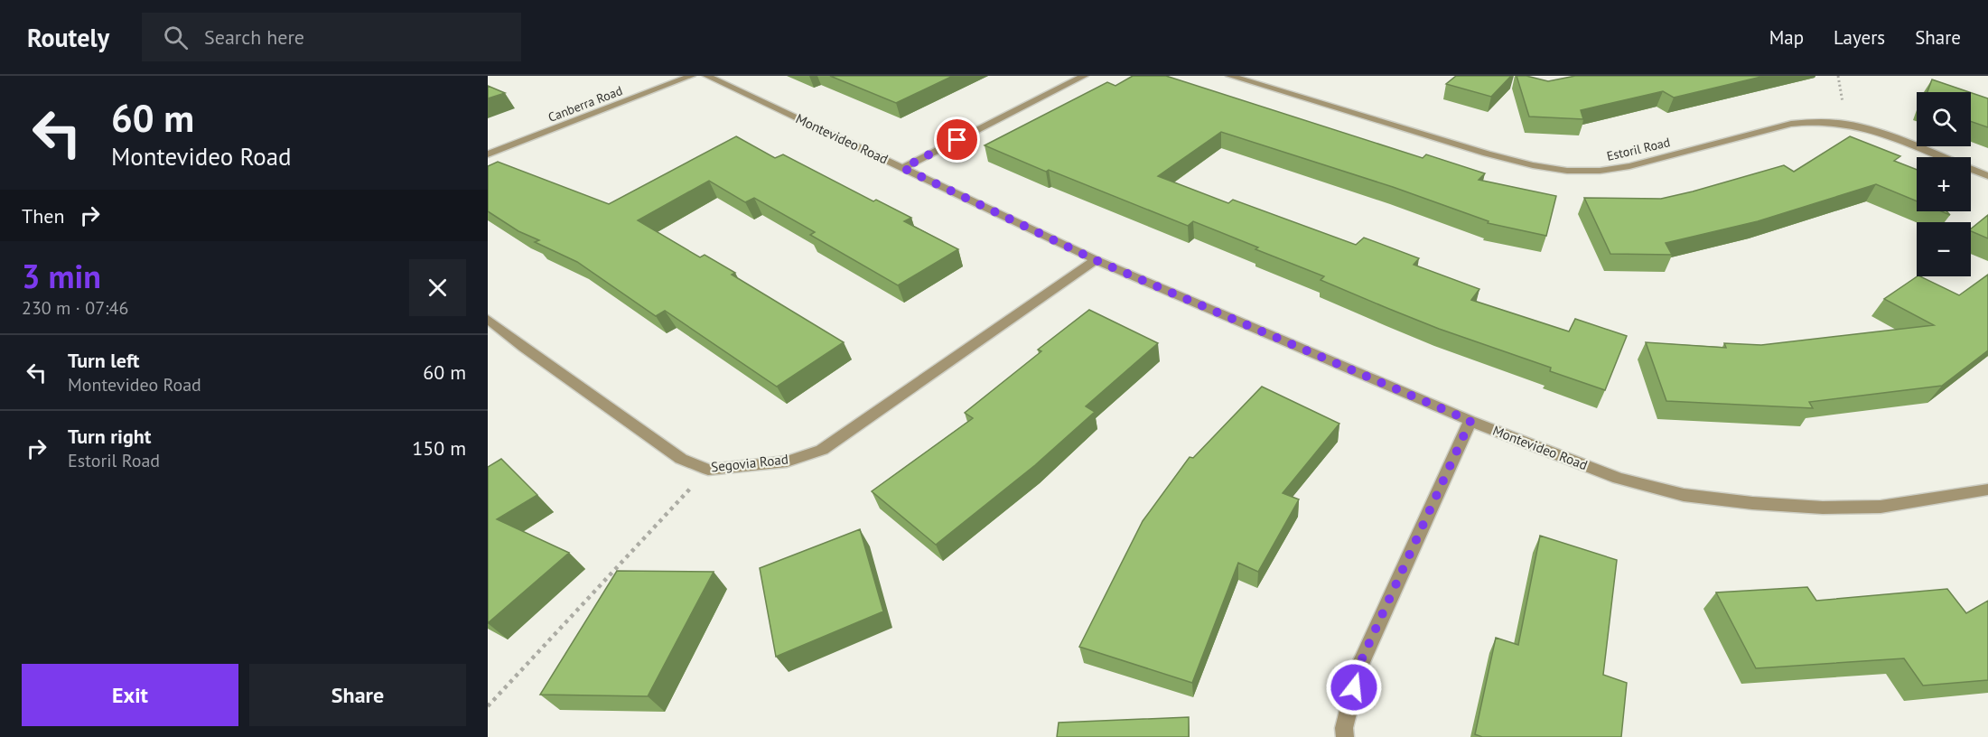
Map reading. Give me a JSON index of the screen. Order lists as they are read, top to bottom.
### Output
{
  "streets": {
    "street": [
      "Canberra Road",
      "Montevideo Road",
      "Estoril Road",
      "Segovia Road"
    ]
  },
  "crossings": [
    ["Montevideo Road", "Segovia Road"]
  ],
  "page": {
    "header": "Routely",
    "search": "Search here",
    "nav": ["Map", "Layers", "Share"],
    "turn": ["60 m", "Montevideo Road"],
    "map_buttons": ["+", "−"],
    "then": "Then",
    "heading": ["3 min", "230 m · 07:46"],
    "list": [
      {
        "name": "Turn left",
        "note": "Montevideo Road",
        "value": "60 m"
      },
      {
        "name": "Turn right",
        "note": "Estoril Road",
        "value": "150 m"
      }
    ],
    "buttons": ["Exit", "Share"]
  }
}
